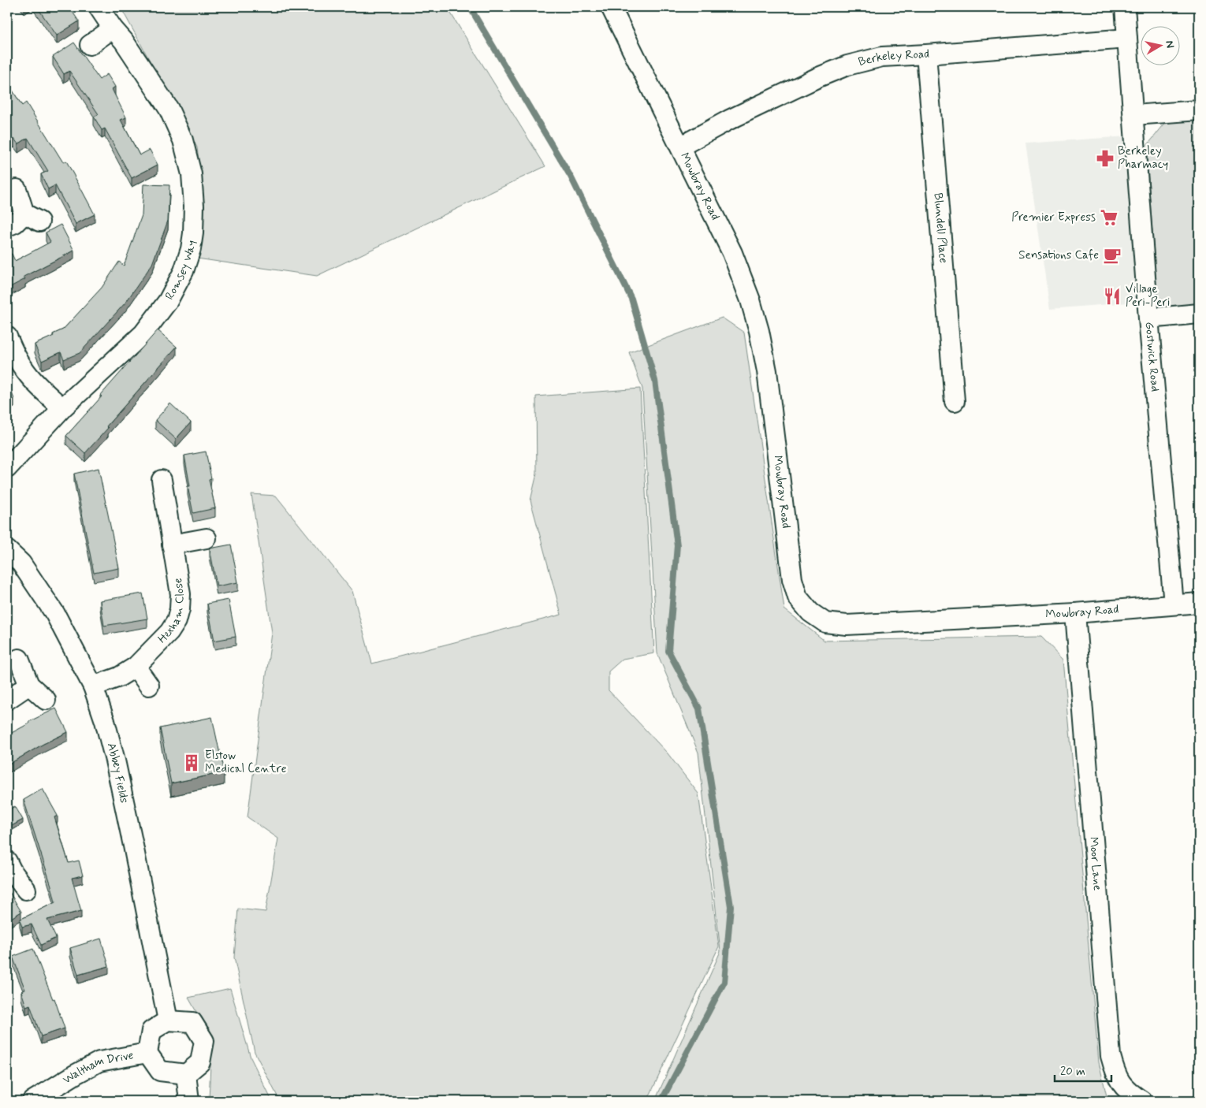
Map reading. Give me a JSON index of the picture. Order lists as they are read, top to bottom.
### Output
{
  "streets": {
    "street": [
      "Berkeley Road",
      "Mowbray Road",
      "Blundell Place",
      "Romsey Way",
      "Gostwick Road",
      "Hexham Close",
      "Abbey Fields",
      "Moor Lane",
      "Waltham Drive"
    ]
  },
  "crossings": [
    ["Berkeley Road", "Mowbray Road"],
    ["Berkeley Road", "Blundell Place"],
    ["Berkeley Road", "Gostwick Road"],
    ["Mowbray Road", "Gostwick Road"],
    ["Mowbray Road", "Moor Lane"],
    ["Hexham Close", "Abbey Fields"],
    ["Abbey Fields", "Waltham Drive"]
  ],
  "places": {
    "pharmacy": ["Berkeley Pharmacy"],
    "supermarket": ["Premier Express"],
    "cafe": ["Sensations Cafe"],
    "restaurant": ["Village Peri-Peri"],
    "building": ["Elstow Medical Centre"]
  },
  "scale_bar": "20 m",
  "north": "right"
}
